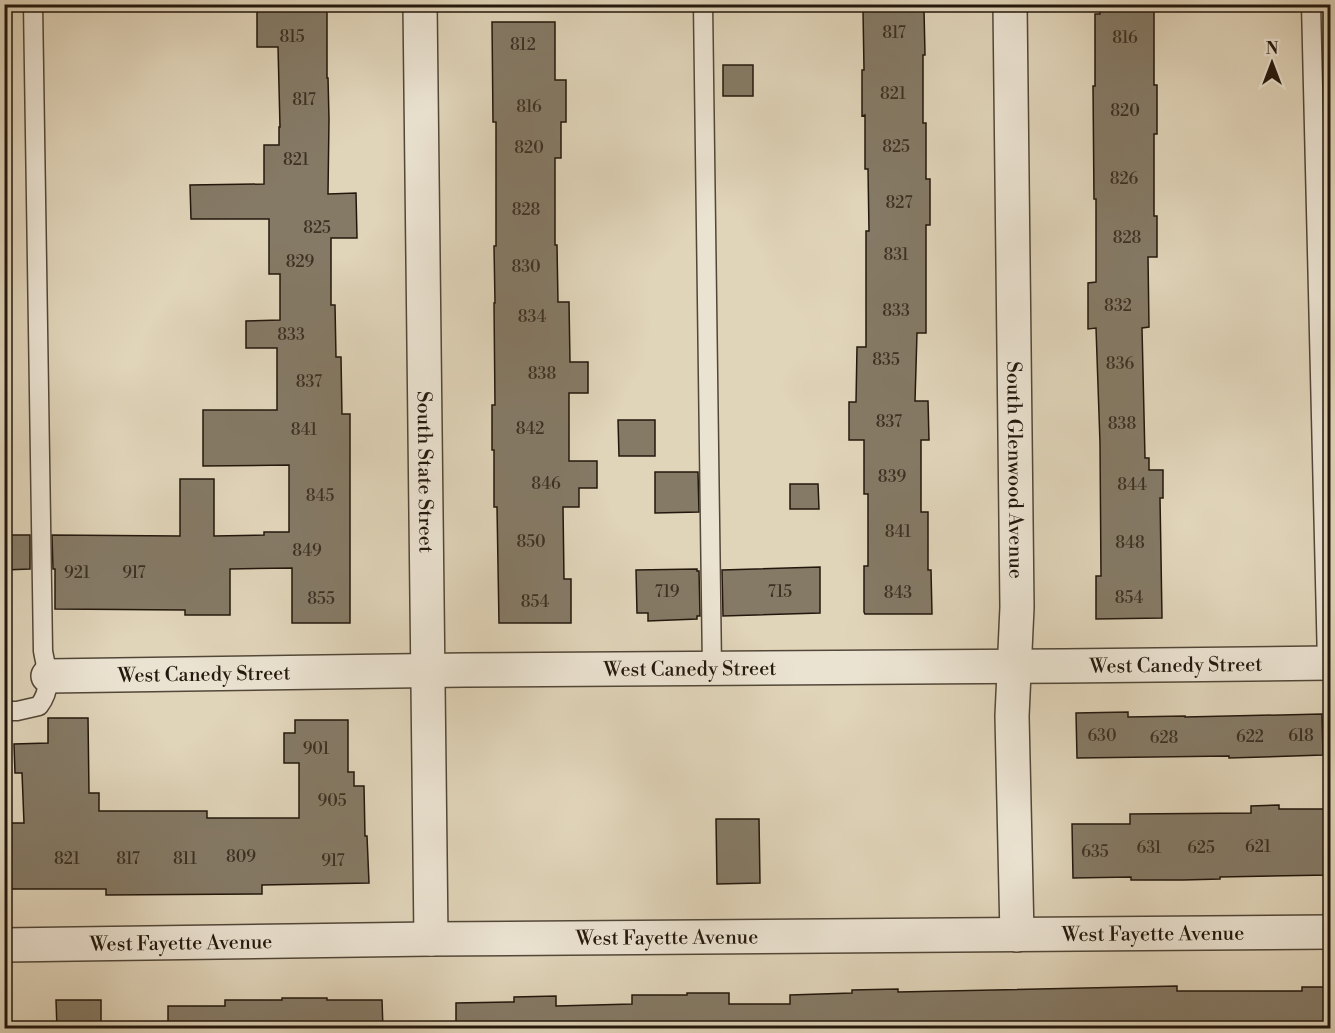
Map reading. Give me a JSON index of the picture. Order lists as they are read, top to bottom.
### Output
{
  "streets": {
    "street": [
      "South Glenwood Avenue",
      "South State Street",
      "West Canedy Street",
      "West Fayette Avenue"
    ]
  },
  "crossings": [
    ["South Glenwood Avenue", "West Canedy Street"],
    ["South Glenwood Avenue", "West Fayette Avenue"],
    ["South State Street", "West Canedy Street"],
    ["South State Street", "West Fayette Avenue"]
  ],
  "house_numbers": [
    "817",
    "815",
    "816",
    "812",
    "821",
    "817",
    "816",
    "820",
    "825",
    "820",
    "821",
    "826",
    "827",
    "828",
    "825",
    "828",
    "831",
    "829",
    "830",
    "832",
    "833",
    "834",
    "833",
    "835",
    "836",
    "838",
    "837",
    "837",
    "838",
    "842",
    "841",
    "839",
    "846",
    "844",
    "845",
    "841",
    "850",
    "848",
    "849",
    "921",
    "917",
    "719",
    "715",
    "843",
    "854",
    "855",
    "854",
    "630",
    "618",
    "622",
    "628",
    "901",
    "905",
    "621",
    "631",
    "625",
    "635",
    "809",
    "821",
    "817",
    "811",
    "917"
  ],
  "north": "top"
}
